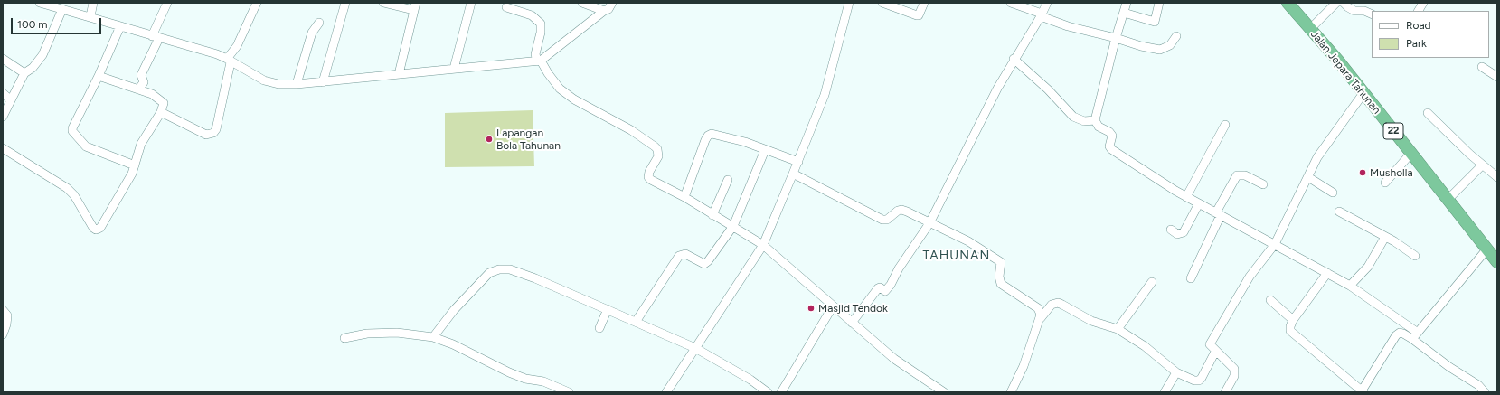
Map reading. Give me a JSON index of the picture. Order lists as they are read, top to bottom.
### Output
{
  "streets": {
    "highway": ["Jalan Jepara Tahunan", "22"]
  },
  "districts": ["TAHUNAN"],
  "places": ["Lapangan Bola Tahunan", "Musholla", "Masjid Tendok"],
  "legend": ["Road", "Park"],
  "scale_bar": "100 m"
}
